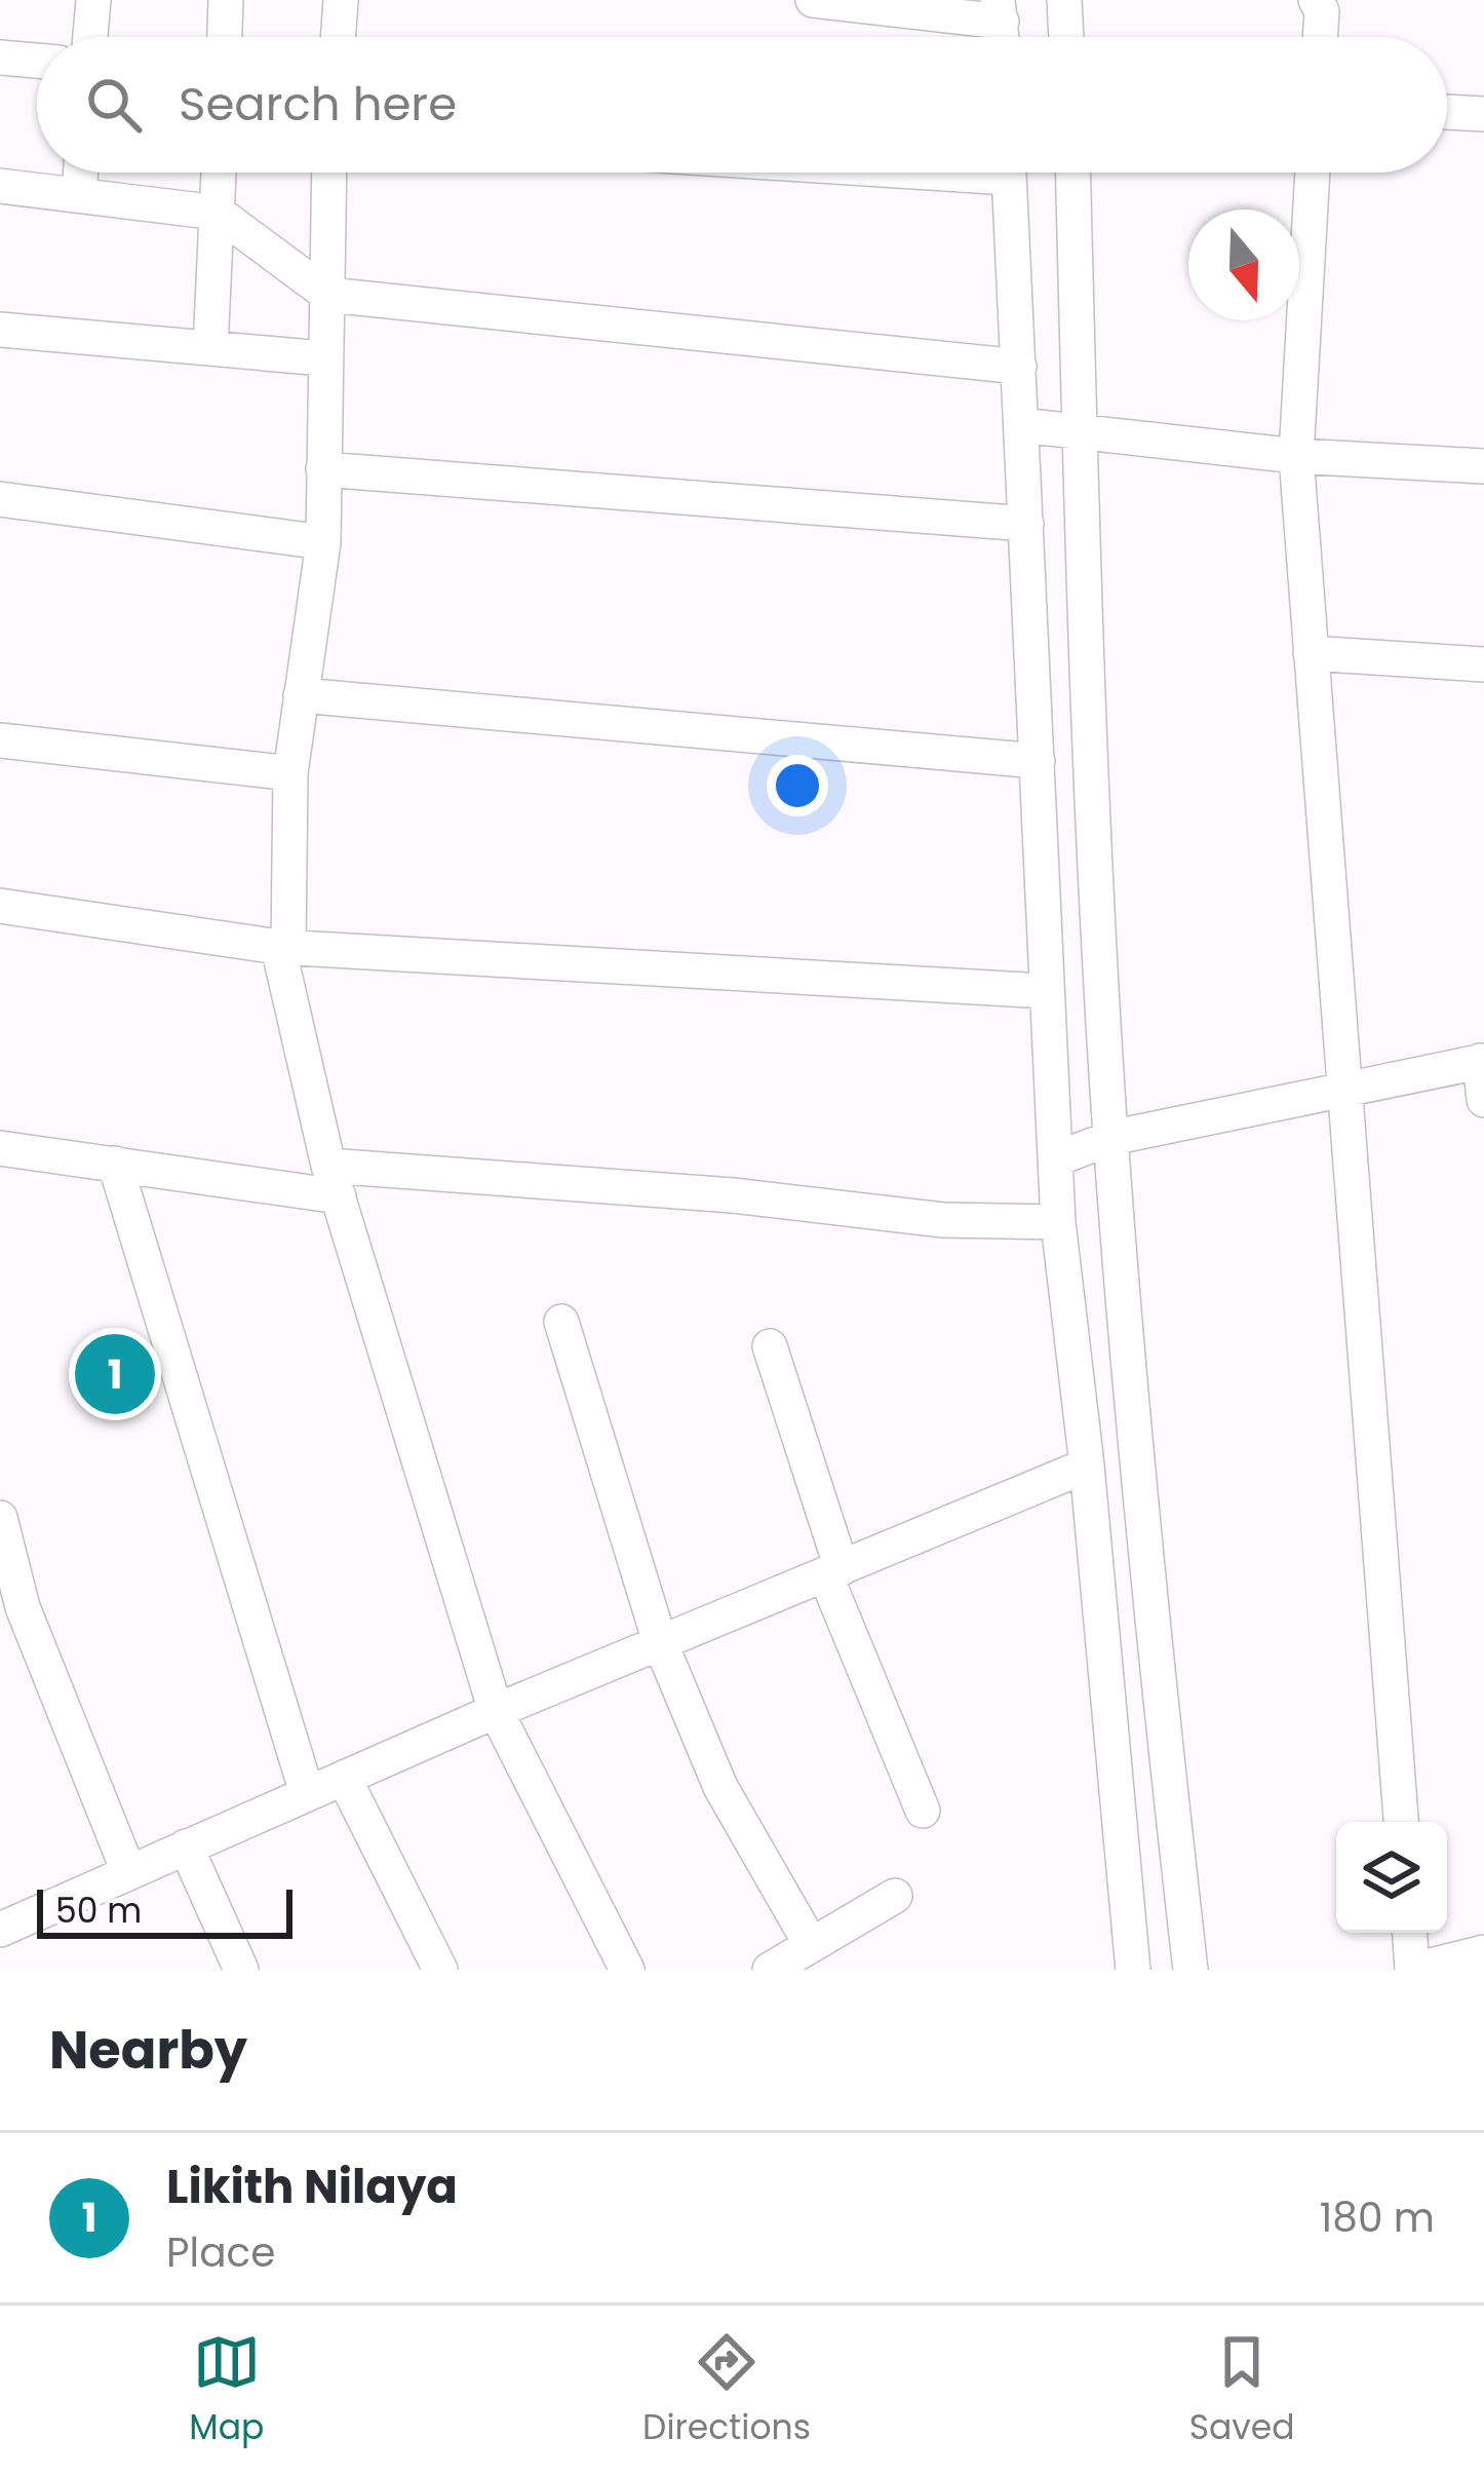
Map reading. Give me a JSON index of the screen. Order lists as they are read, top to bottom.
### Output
{
  "scale_bar": "50 m",
  "north": "bottom",
  "page": {
    "search": "Search here",
    "pins": "1",
    "scale": "50 m",
    "heading": "Nearby",
    "list": [
      {
        "mark": "1",
        "name": "Likith Nilaya",
        "note": "Place",
        "value": "180 m"
      }
    ],
    "nav": ["Map", "Directions", "Saved"]
  }
}
